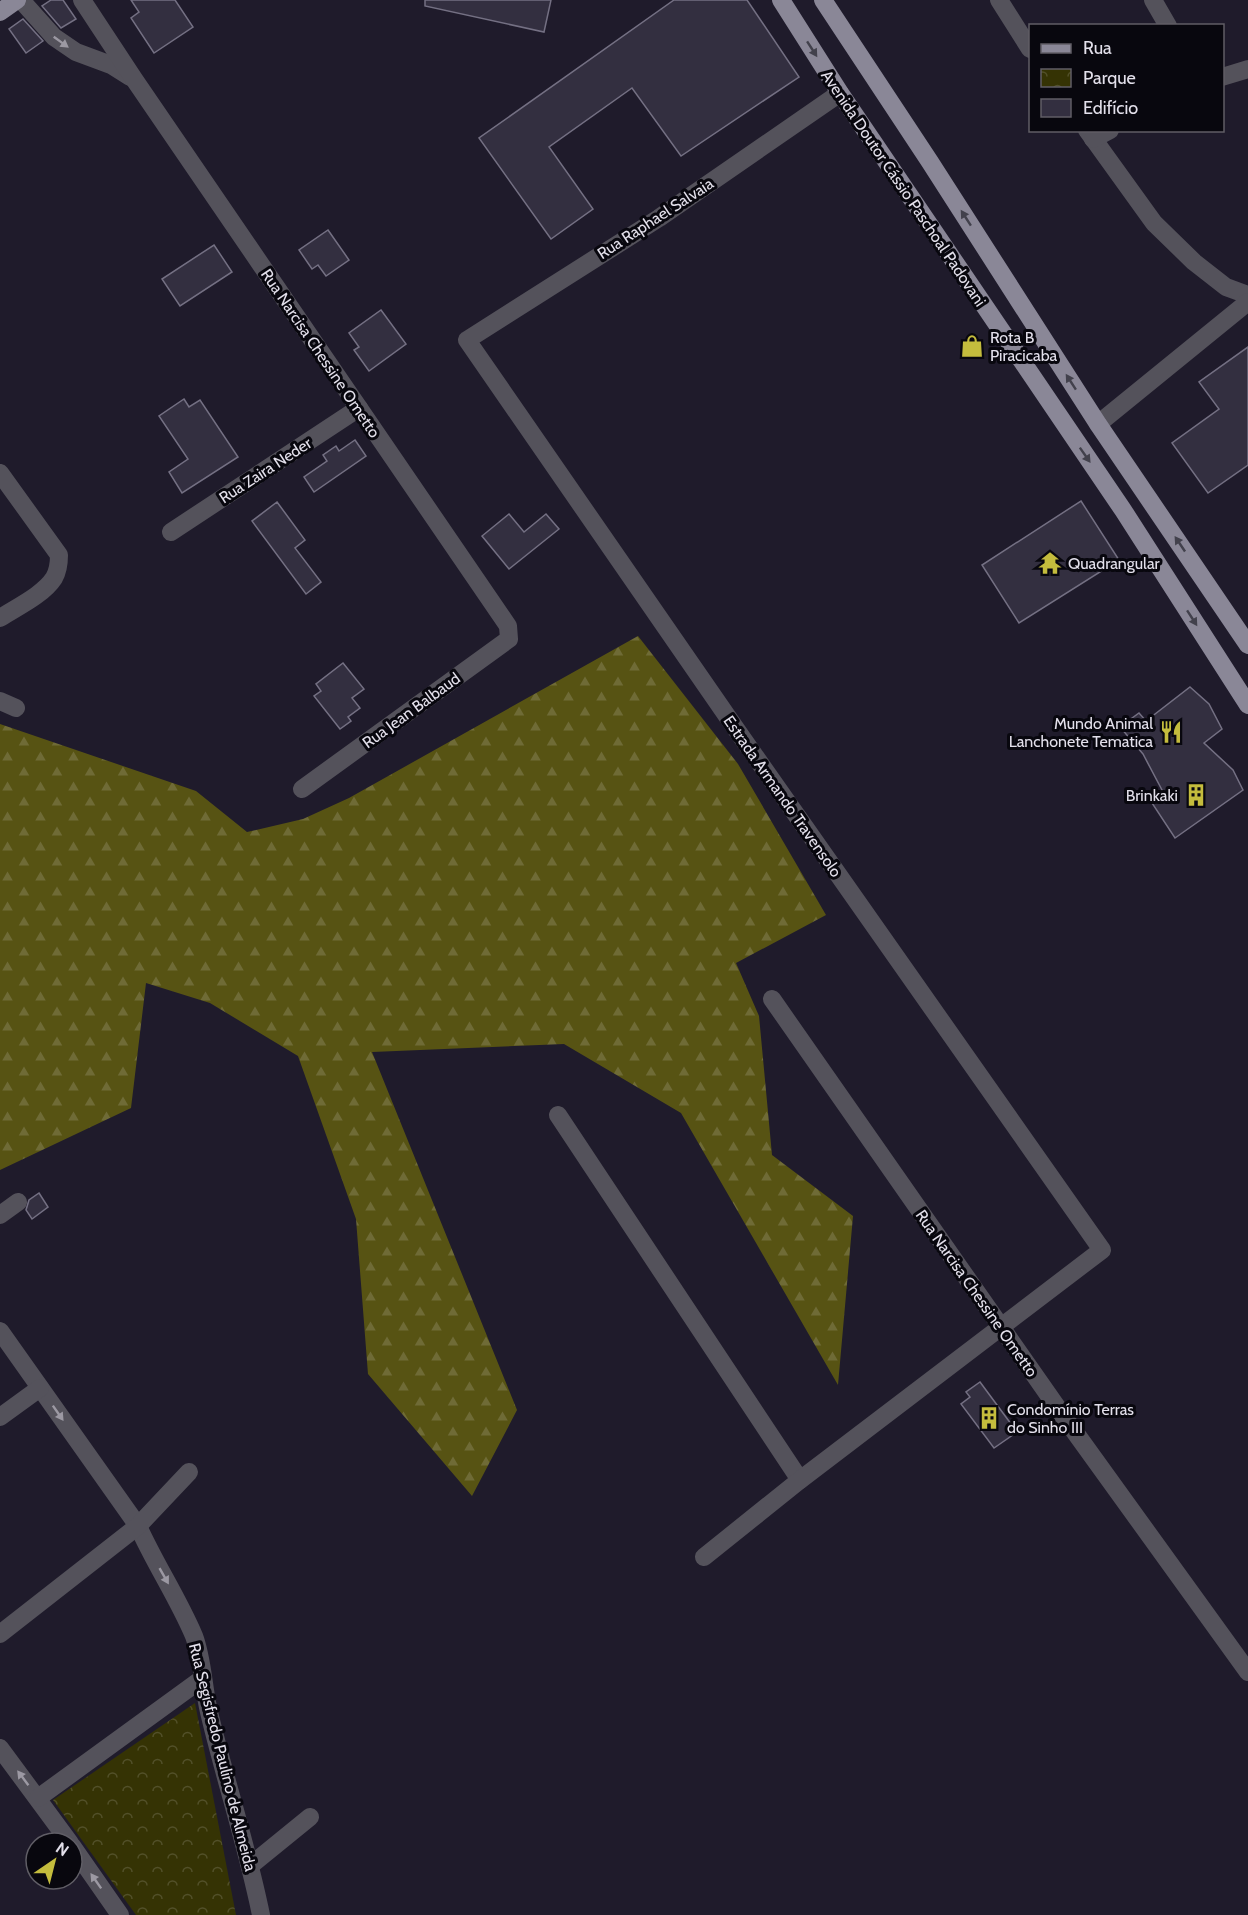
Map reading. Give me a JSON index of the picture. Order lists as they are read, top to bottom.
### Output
{
  "streets": {
    "main road": ["Avenida Doutor Cássio Paschoal Padovani"],
    "street": [
      "Rua Raphael Salvaia",
      "Rua Narcisa Chessine Ometto",
      "Rua Zaira Neder",
      "Rua Jean Balbaud",
      "Estrada Armando Travensolo",
      "Rua Segisfredo Paulino de Almeida"
    ]
  },
  "crossings": [
    ["Avenida Doutor Cássio Paschoal Padovani", "Rua Raphael Salvaia"],
    ["Rua Raphael Salvaia", "Estrada Armando Travensolo"],
    ["Rua Narcisa Chessine Ometto", "Rua Zaira Neder"],
    ["Rua Narcisa Chessine Ometto", "Rua Jean Balbaud"],
    ["Rua Narcisa Chessine Ometto", "Estrada Armando Travensolo"]
  ],
  "one_way": ["Rua Segisfredo Paulino de Almeida"],
  "places": {
    "shop": ["Rota B Piracicaba"],
    "temple": ["Quadrangular"],
    "restaurant": ["Mundo Animal Lanchonete Tematica"],
    "building": ["Brinkaki", "Condomínio Terras do Sinho III"]
  },
  "legend": ["Rua", "Parque", "Edifício"],
  "north": "top right"
}
